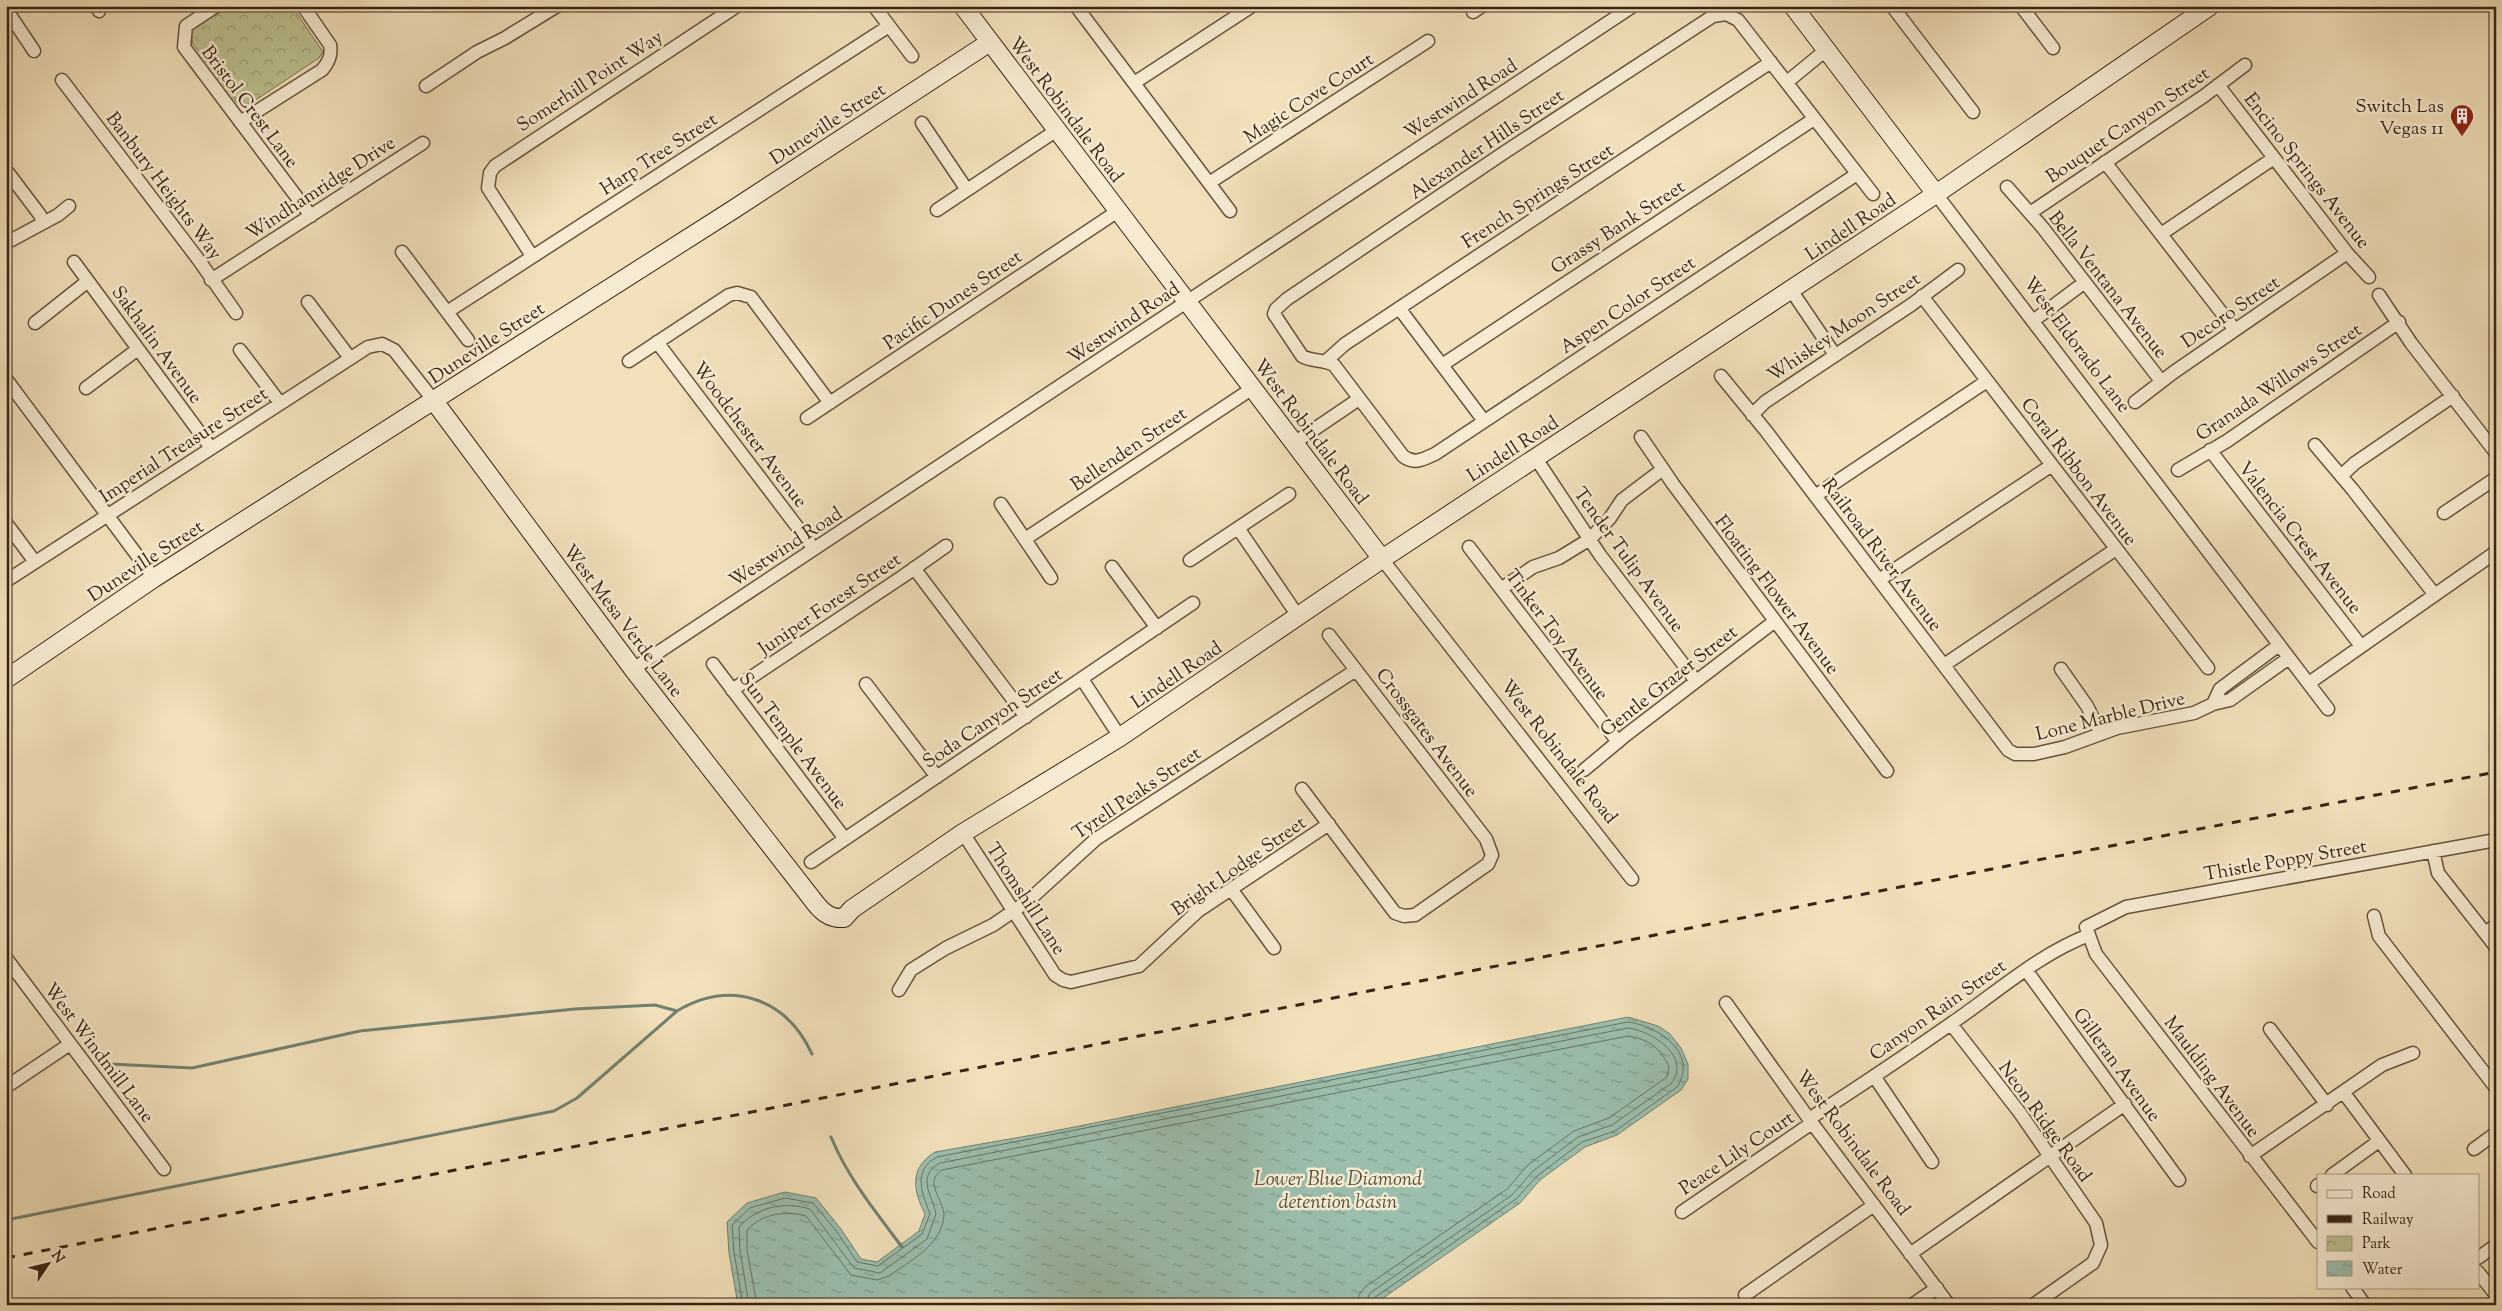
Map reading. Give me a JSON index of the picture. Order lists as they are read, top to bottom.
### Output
{
  "streets": {
    "street": [
      "Somerhill Point Way",
      "Magic Cove Court",
      "Westwind Road",
      "Bristol Crest Lane",
      "West Robindale Road",
      "Duneville Street",
      "Bouquet Canyon Street",
      "Alexander Hills Street",
      "Harp Tree Street",
      "Encino Springs Avenue",
      "Banbury Heights Way",
      "Windhamridge Drive",
      "French Springs Street",
      "Grassy Bank Street",
      "Lindell Road",
      "Bella Ventana Avenue",
      "Pacific Dunes Street",
      "Aspen Color Street",
      "Decoro Street",
      "Whiskey Moon Street",
      "Sakhalin Avenue",
      "West Eldorado Lane",
      "Granada Willows Street",
      "Woodchester Avenue",
      "Imperial Treasure Street",
      "Bellenden Street",
      "Coral Ribbon Avenue",
      "Valencia Crest Avenue",
      "Railroad River Avenue",
      "Tender Tulip Avenue",
      "Floating Flower Avenue",
      "Juniper Forest Street",
      "West Mesa Verde Lane",
      "Tinker Toy Avenue",
      "Gentle Grazer Street",
      "Lone Marble Drive",
      "Soda Canyon Street",
      "Crossgates Avenue",
      "Sun Temple Avenue",
      "Tyrell Peaks Street",
      "Thistle Poppy Street",
      "Bright Lodge Street",
      "Thomshill Lane",
      "Canyon Rain Street",
      "West Windmill Lane",
      "Gilleran Avenue",
      "Maulding Avenue",
      "Neon Ridge Road",
      "Peace Lily Court"
    ]
  },
  "crossings": [
    ["Somerhill Point Way", "Harp Tree Street"],
    ["Westwind Road", "West Robindale Road"],
    ["Westwind Road", "Woodchester Avenue"],
    ["Westwind Road", "West Mesa Verde Lane"],
    ["Bristol Crest Lane", "Windhamridge Drive"],
    ["West Robindale Road", "Duneville Street"],
    ["West Robindale Road", "Lindell Road"],
    ["West Robindale Road", "Pacific Dunes Street"],
    ["West Robindale Road", "Bellenden Street"],
    ["West Robindale Road", "Canyon Rain Street"],
    ["West Robindale Road", "Peace Lily Court"],
    ["Duneville Street", "West Mesa Verde Lane"],
    ["Bouquet Canyon Street", "Encino Springs Avenue"],
    ["Bouquet Canyon Street", "Bella Ventana Avenue"],
    ["Alexander Hills Street", "French Springs Street"],
    ["Encino Springs Avenue", "Decoro Street"],
    ["Banbury Heights Way", "Windhamridge Drive"],
    ["Lindell Road", "West Eldorado Lane"],
    ["Lindell Road", "Tender Tulip Avenue"],
    ["Lindell Road", "West Mesa Verde Lane"],
    ["Lindell Road", "Thomshill Lane"],
    ["Bella Ventana Avenue", "Decoro Street"],
    ["Whiskey Moon Street", "Coral Ribbon Avenue"],
    ["Whiskey Moon Street", "Railroad River Avenue"],
    ["Sakhalin Avenue", "Imperial Treasure Street"],
    ["West Eldorado Lane", "Lone Marble Drive"],
    ["Granada Willows Street", "Valencia Crest Avenue"],
    ["Imperial Treasure Street", "West Mesa Verde Lane"],
    ["Railroad River Avenue", "Lone Marble Drive"],
    ["Tender Tulip Avenue", "Gentle Grazer Street"],
    ["Floating Flower Avenue", "Gentle Grazer Street"],
    ["Juniper Forest Street", "Sun Temple Avenue"],
    ["Tinker Toy Avenue", "Gentle Grazer Street"],
    ["Soda Canyon Street", "Sun Temple Avenue"],
    ["Crossgates Avenue", "Tyrell Peaks Street"],
    ["Crossgates Avenue", "Bright Lodge Street"],
    ["Tyrell Peaks Street", "Thomshill Lane"],
    ["Thistle Poppy Street", "Canyon Rain Street"],
    ["Thistle Poppy Street", "Maulding Avenue"],
    ["Bright Lodge Street", "Thomshill Lane"],
    ["Canyon Rain Street", "Gilleran Avenue"],
    ["Canyon Rain Street", "Maulding Avenue"],
    ["Canyon Rain Street", "Neon Ridge Road"],
    ["Canyon Rain Street", "Peace Lily Court"]
  ],
  "water": ["Lower Blue Diamond detention basin"],
  "places": {
    "building": ["Switch Las Vegas 11"]
  },
  "legend": [
    "Road",
    "Railway",
    "Park",
    "Water"
  ],
  "north": "top right"
}
